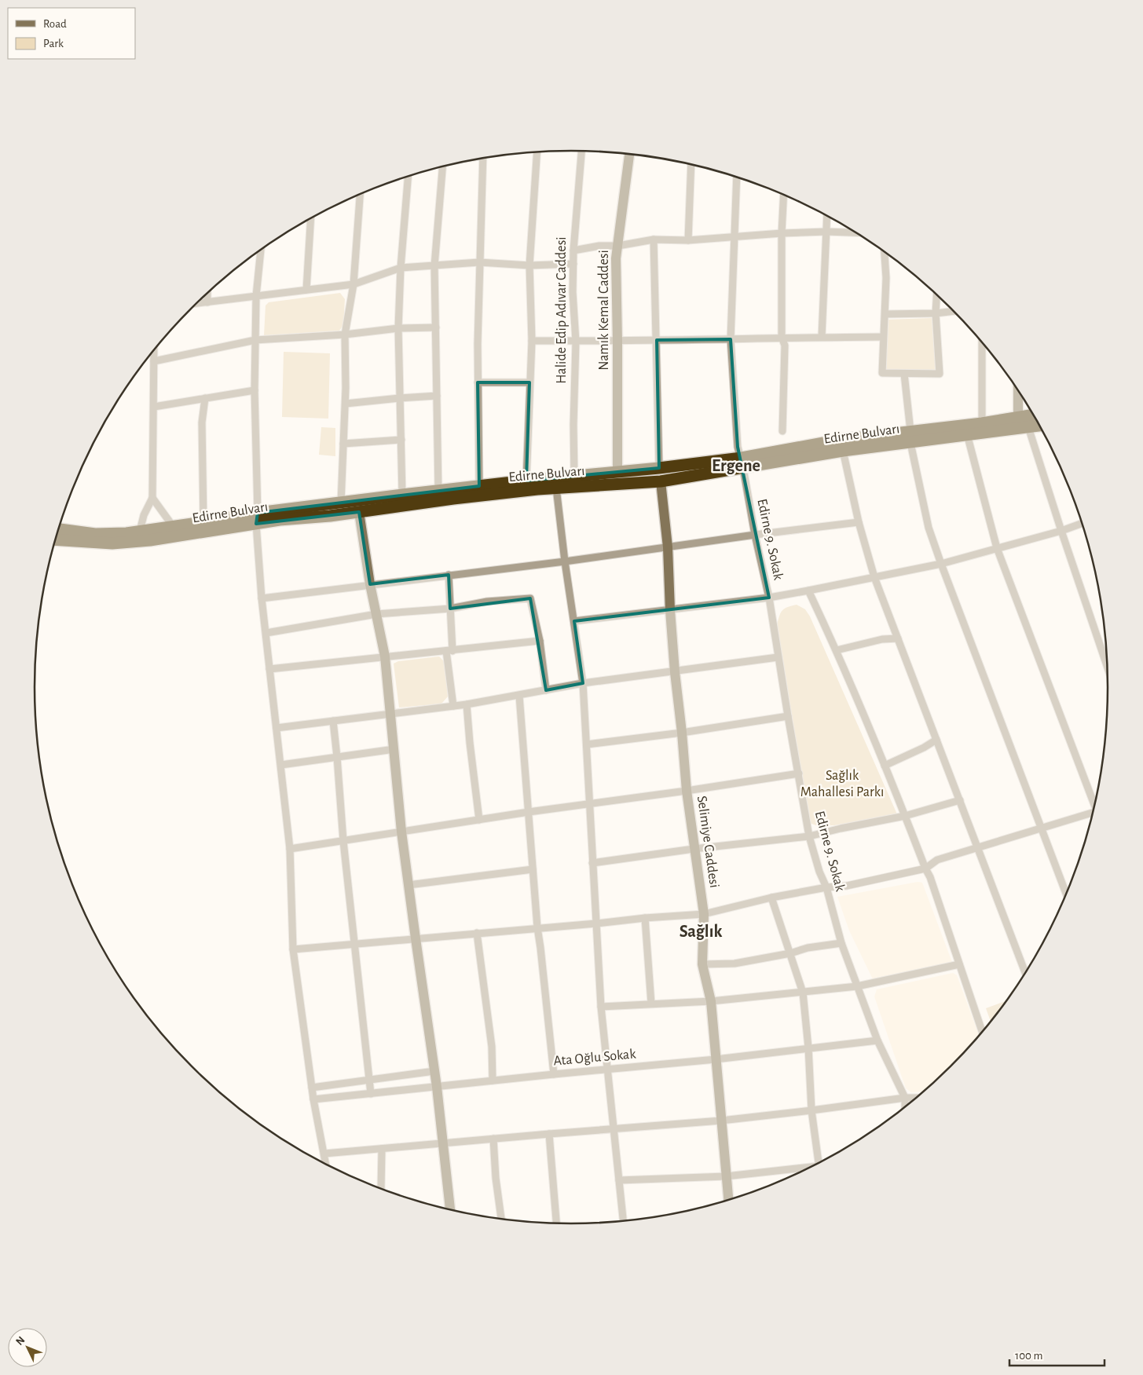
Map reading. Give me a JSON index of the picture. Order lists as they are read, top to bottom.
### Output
{
  "streets": {
    "highway": ["Edirne Bulvarı"],
    "street": [
      "Halide Edip Adıvar Caddesi",
      "Namık Kemal Caddesi",
      "Edirne 9. Sokak",
      "Selimiye Caddesi",
      "Ata Oğlu Sokak"
    ]
  },
  "crossings": [
    ["Halide Edip Adıvar Caddesi", "Edirne Bulvarı"],
    ["Namık Kemal Caddesi", "Edirne Bulvarı"],
    ["Edirne Bulvarı", "Edirne 9. Sokak"],
    ["Edirne Bulvarı", "Selimiye Caddesi"],
    ["Edirne 9. Sokak", "Ata Oğlu Sokak"],
    ["Selimiye Caddesi", "Ata Oğlu Sokak"]
  ],
  "districts": ["Ergene", "Sağlık"],
  "parks": ["Sağlık Mahallesi Parkı"],
  "legend": ["Road", "Park"],
  "scale_bar": "100 m",
  "north": "top left"
}
